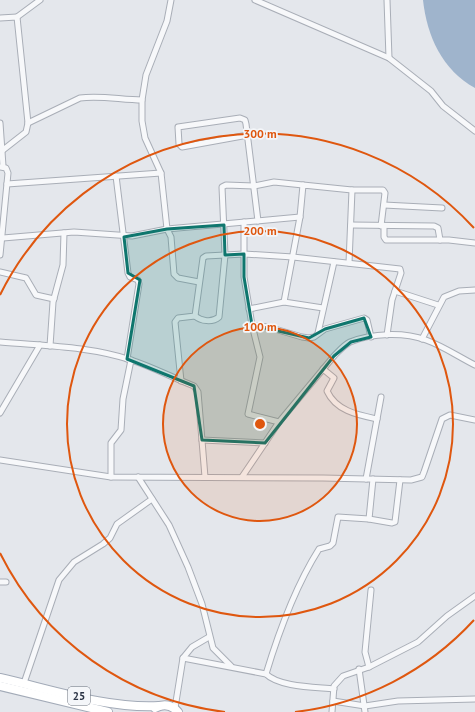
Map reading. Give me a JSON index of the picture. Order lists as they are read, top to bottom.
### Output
{
  "streets": {
    "main road": ["25"]
  },
  "rings": ["300 m", "200 m", "100 m"]
}
